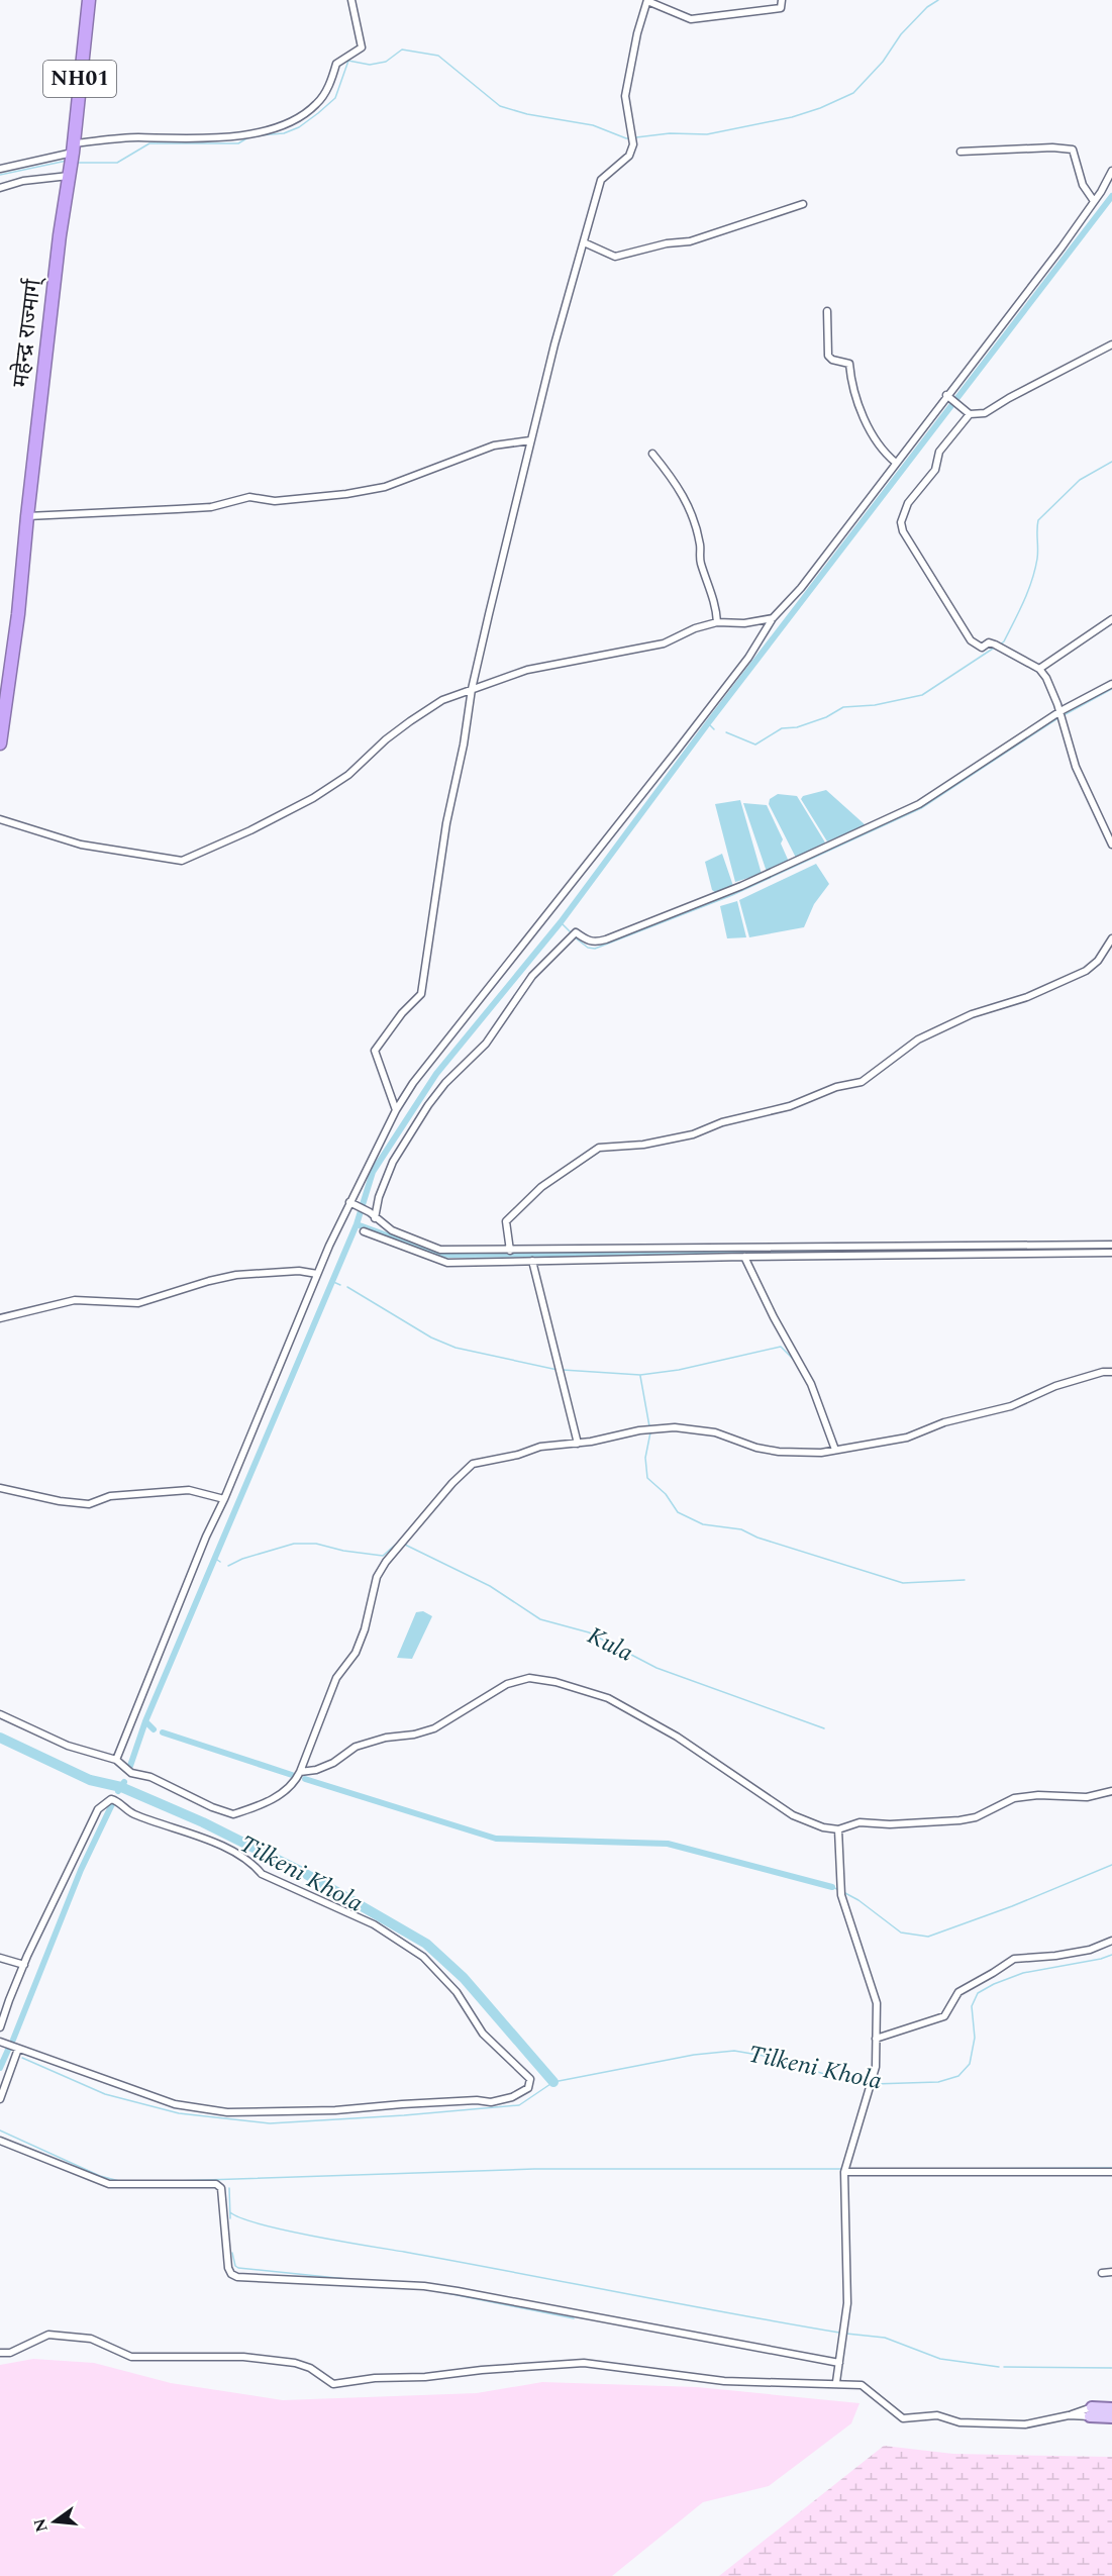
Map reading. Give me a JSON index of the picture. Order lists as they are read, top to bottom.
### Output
{
  "streets": {
    "highway": ["NH01", "महेन्द्र राज्मार्ग्"]
  },
  "water": ["Kula", "Tilkeni Khola"],
  "north": "left"
}
